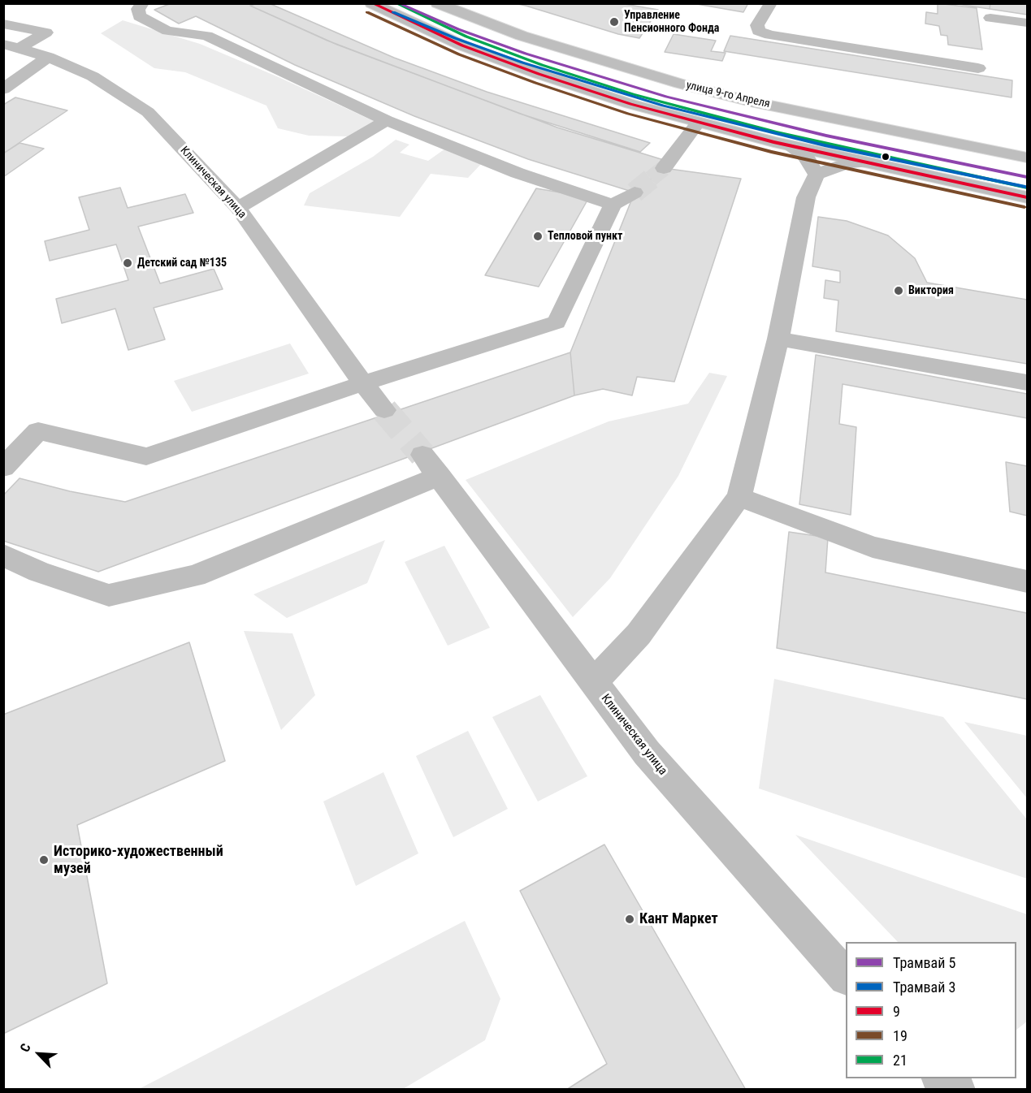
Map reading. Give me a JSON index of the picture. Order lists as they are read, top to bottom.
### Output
{
  "streets": {
    "street": ["улица 9-го Апреля", "Клиническая улица"]
  },
  "places": [
    "Управление Пенсионного Фонда",
    "Тепловой пункт",
    "Детский сад №135",
    "Виктория",
    "Историко-художественный музей",
    "Кант Маркет"
  ],
  "lines": [
    "tram line 5",
    "transit line 9",
    "transit line 21",
    "tram line 3",
    "transit line 19"
  ],
  "legend": [
    "Трамвай 5",
    "Трамвай 3",
    "9",
    "19",
    "21"
  ],
  "north": "top left"
}
